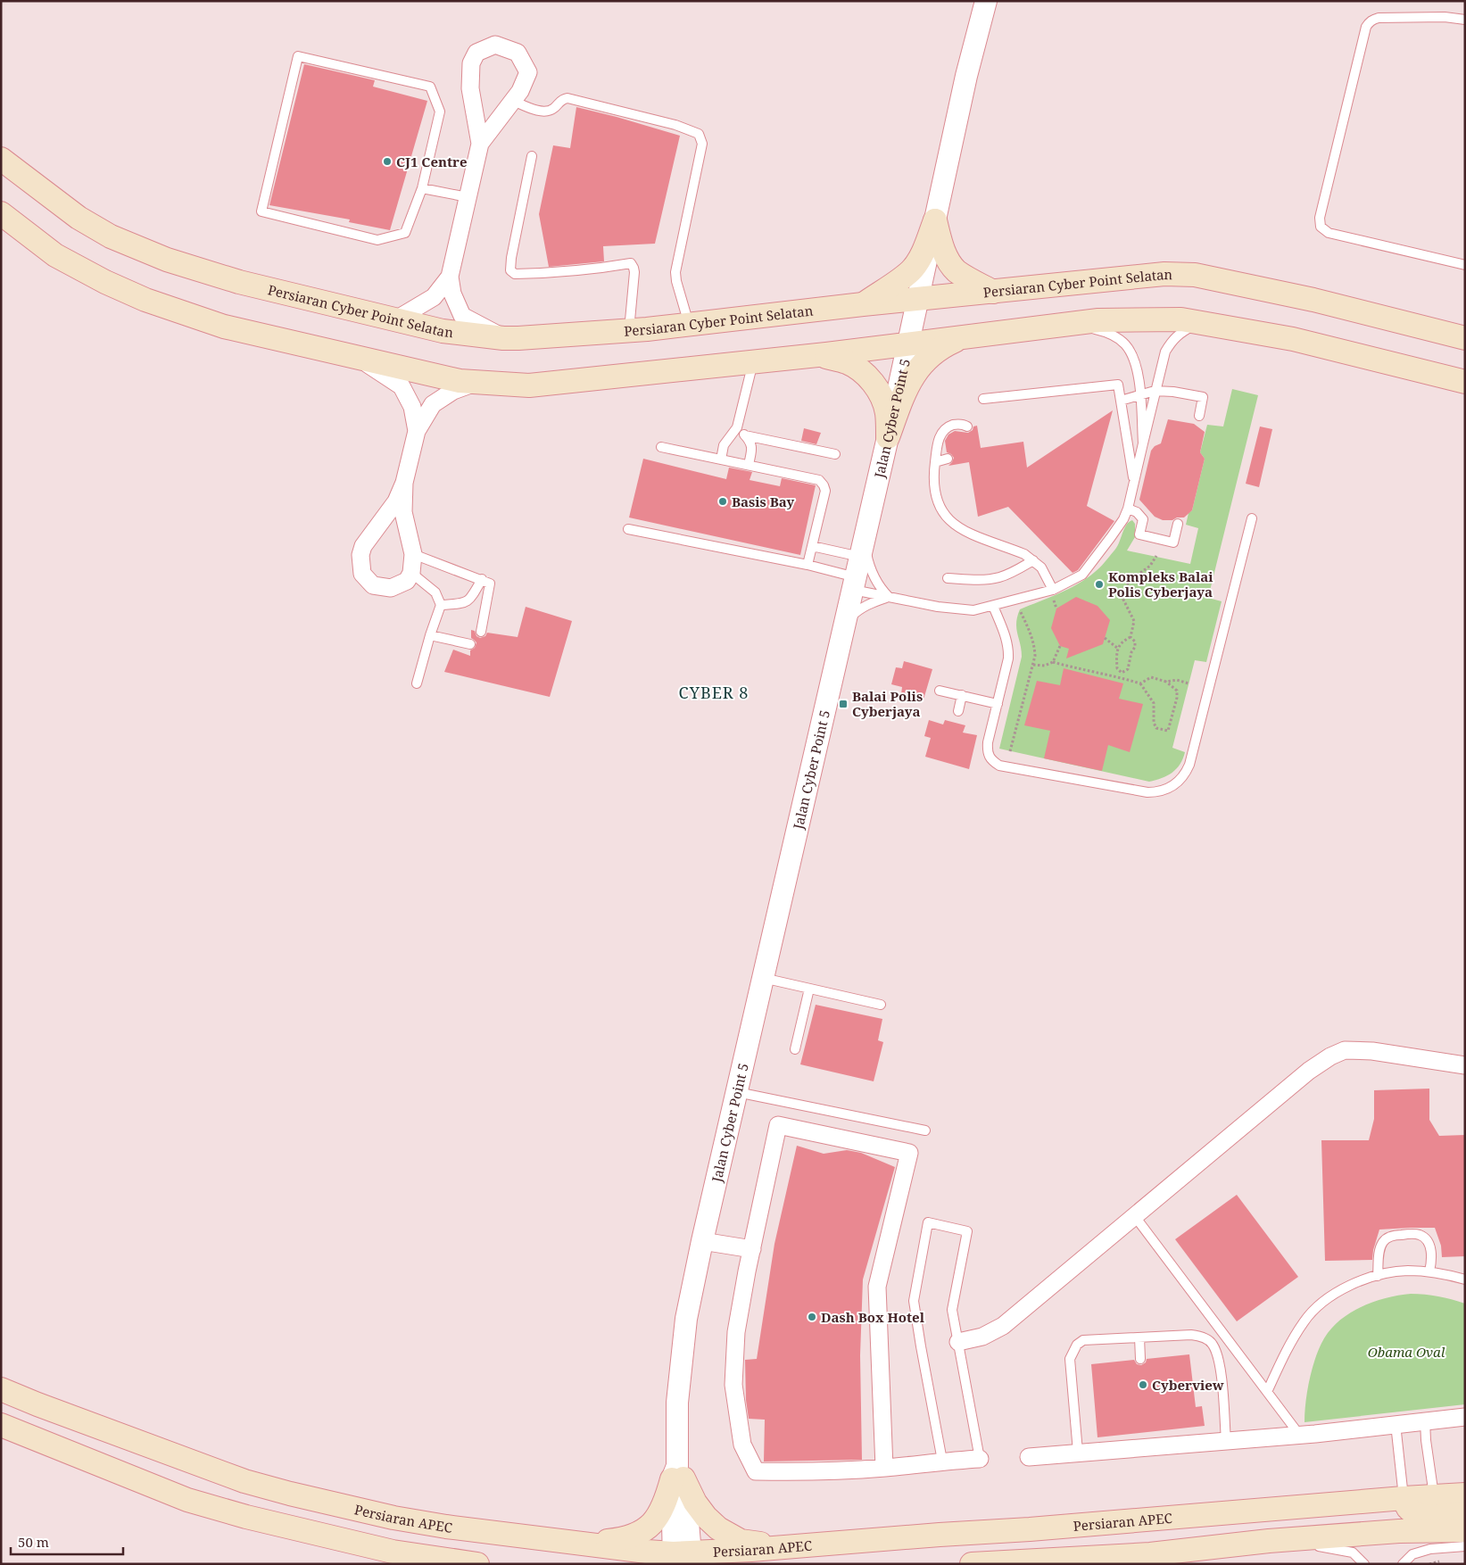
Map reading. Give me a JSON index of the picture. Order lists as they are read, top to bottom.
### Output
{
  "streets": {
    "main road": ["Persiaran Cyber Point Selatan", "Persiaran APEC"],
    "street": ["Jalan Cyber Point 5"]
  },
  "crossings": [
    ["Persiaran Cyber Point Selatan", "Jalan Cyber Point 5"],
    ["Jalan Cyber Point 5", "Persiaran APEC"]
  ],
  "districts": ["CYBER 8"],
  "parks": ["Obama Oval"],
  "places": {
    "other": [
      "CJ1 Centre",
      "Basis Bay",
      "Kompleks Balai Polis Cyberjaya",
      "Dash Box Hotel",
      "Cyberview"
    ],
    "transit": ["Balai Polis Cyberjaya"]
  },
  "scale_bar": "50 m"
}
